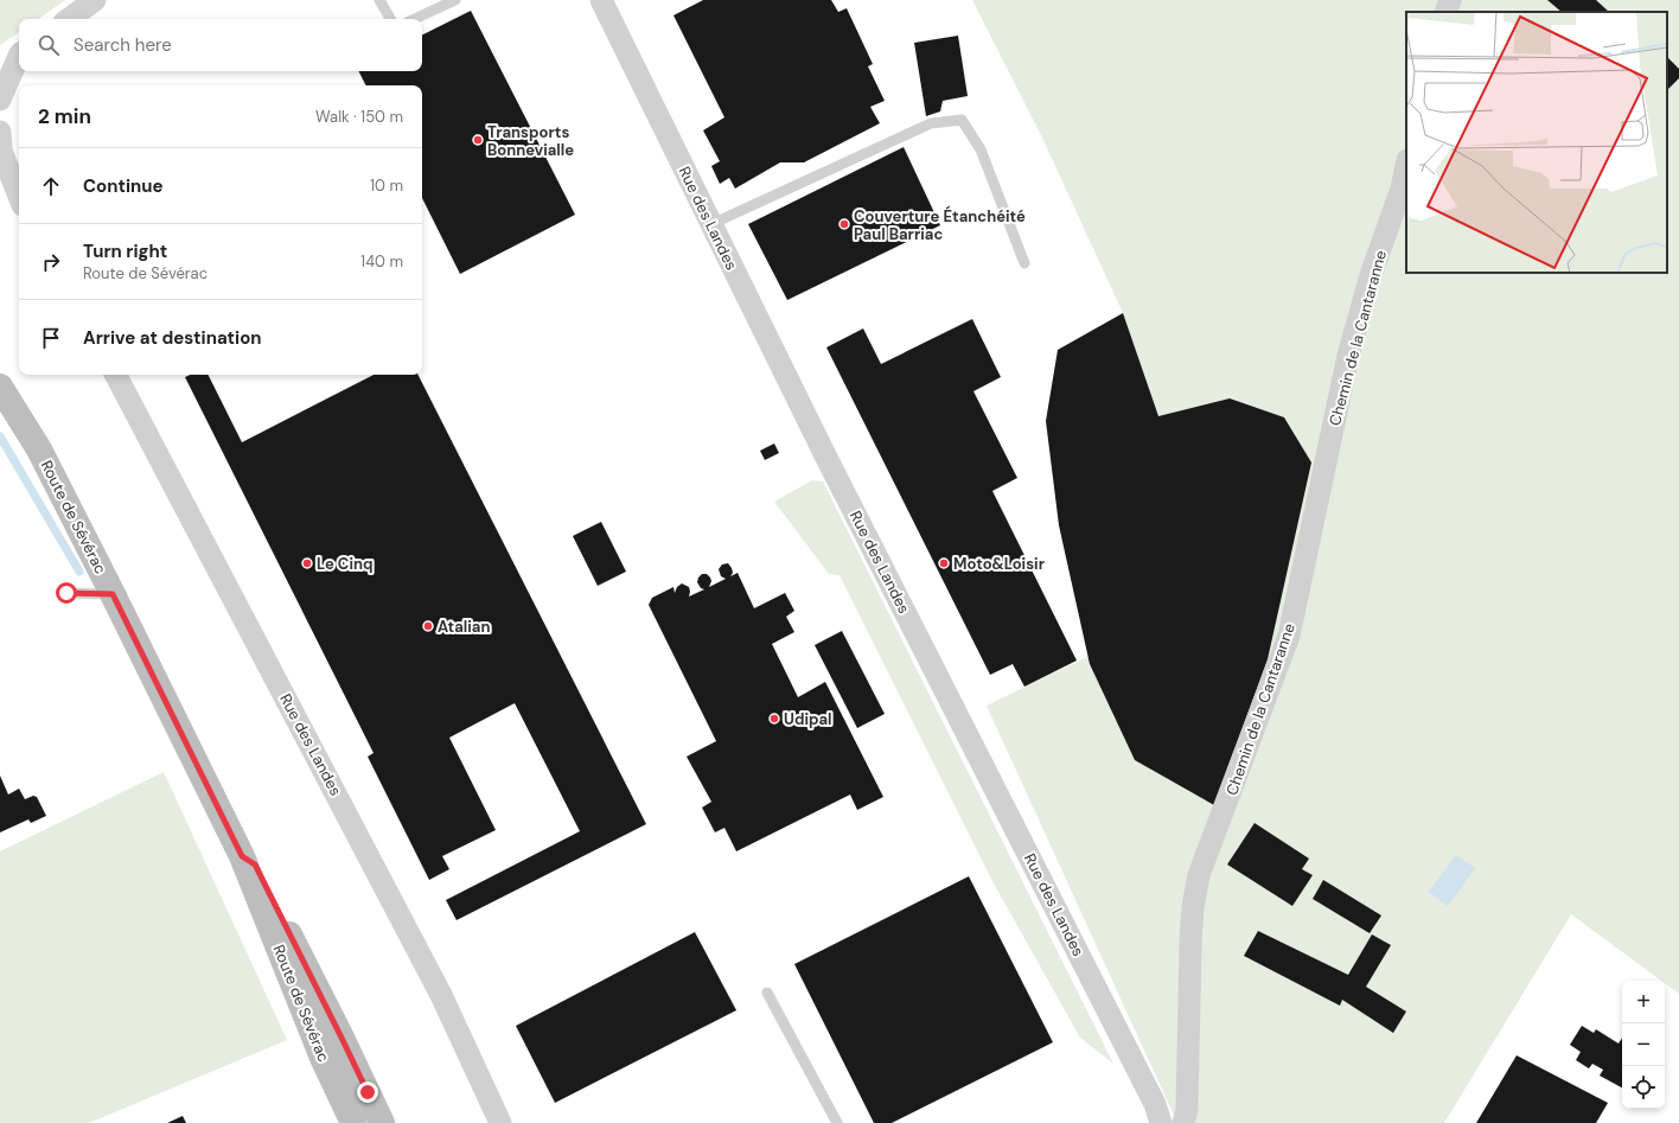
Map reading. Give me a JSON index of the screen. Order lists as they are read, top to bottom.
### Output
{
  "streets": {
    "main road": ["Route de Sévérac"],
    "street": ["Rue des Landes", "Chemin de la Cantaranne"]
  },
  "places": [
    "Transports Bonnevialle",
    "Couverture Étanchéité Paul Barriac",
    "Le Cinq",
    "Moto&Loisir",
    "Atalian",
    "Udipal"
  ],
  "page": {
    "search": "Search here",
    "heading": ["2 min", "Walk · 150 m"],
    "list": [
      ["Continue", "10 m"],
      ["Turn right", "Route de Sévérac", "140 m"],
      "Arrive at destination"
    ],
    "map_buttons": ["+", "−"]
  }
}
